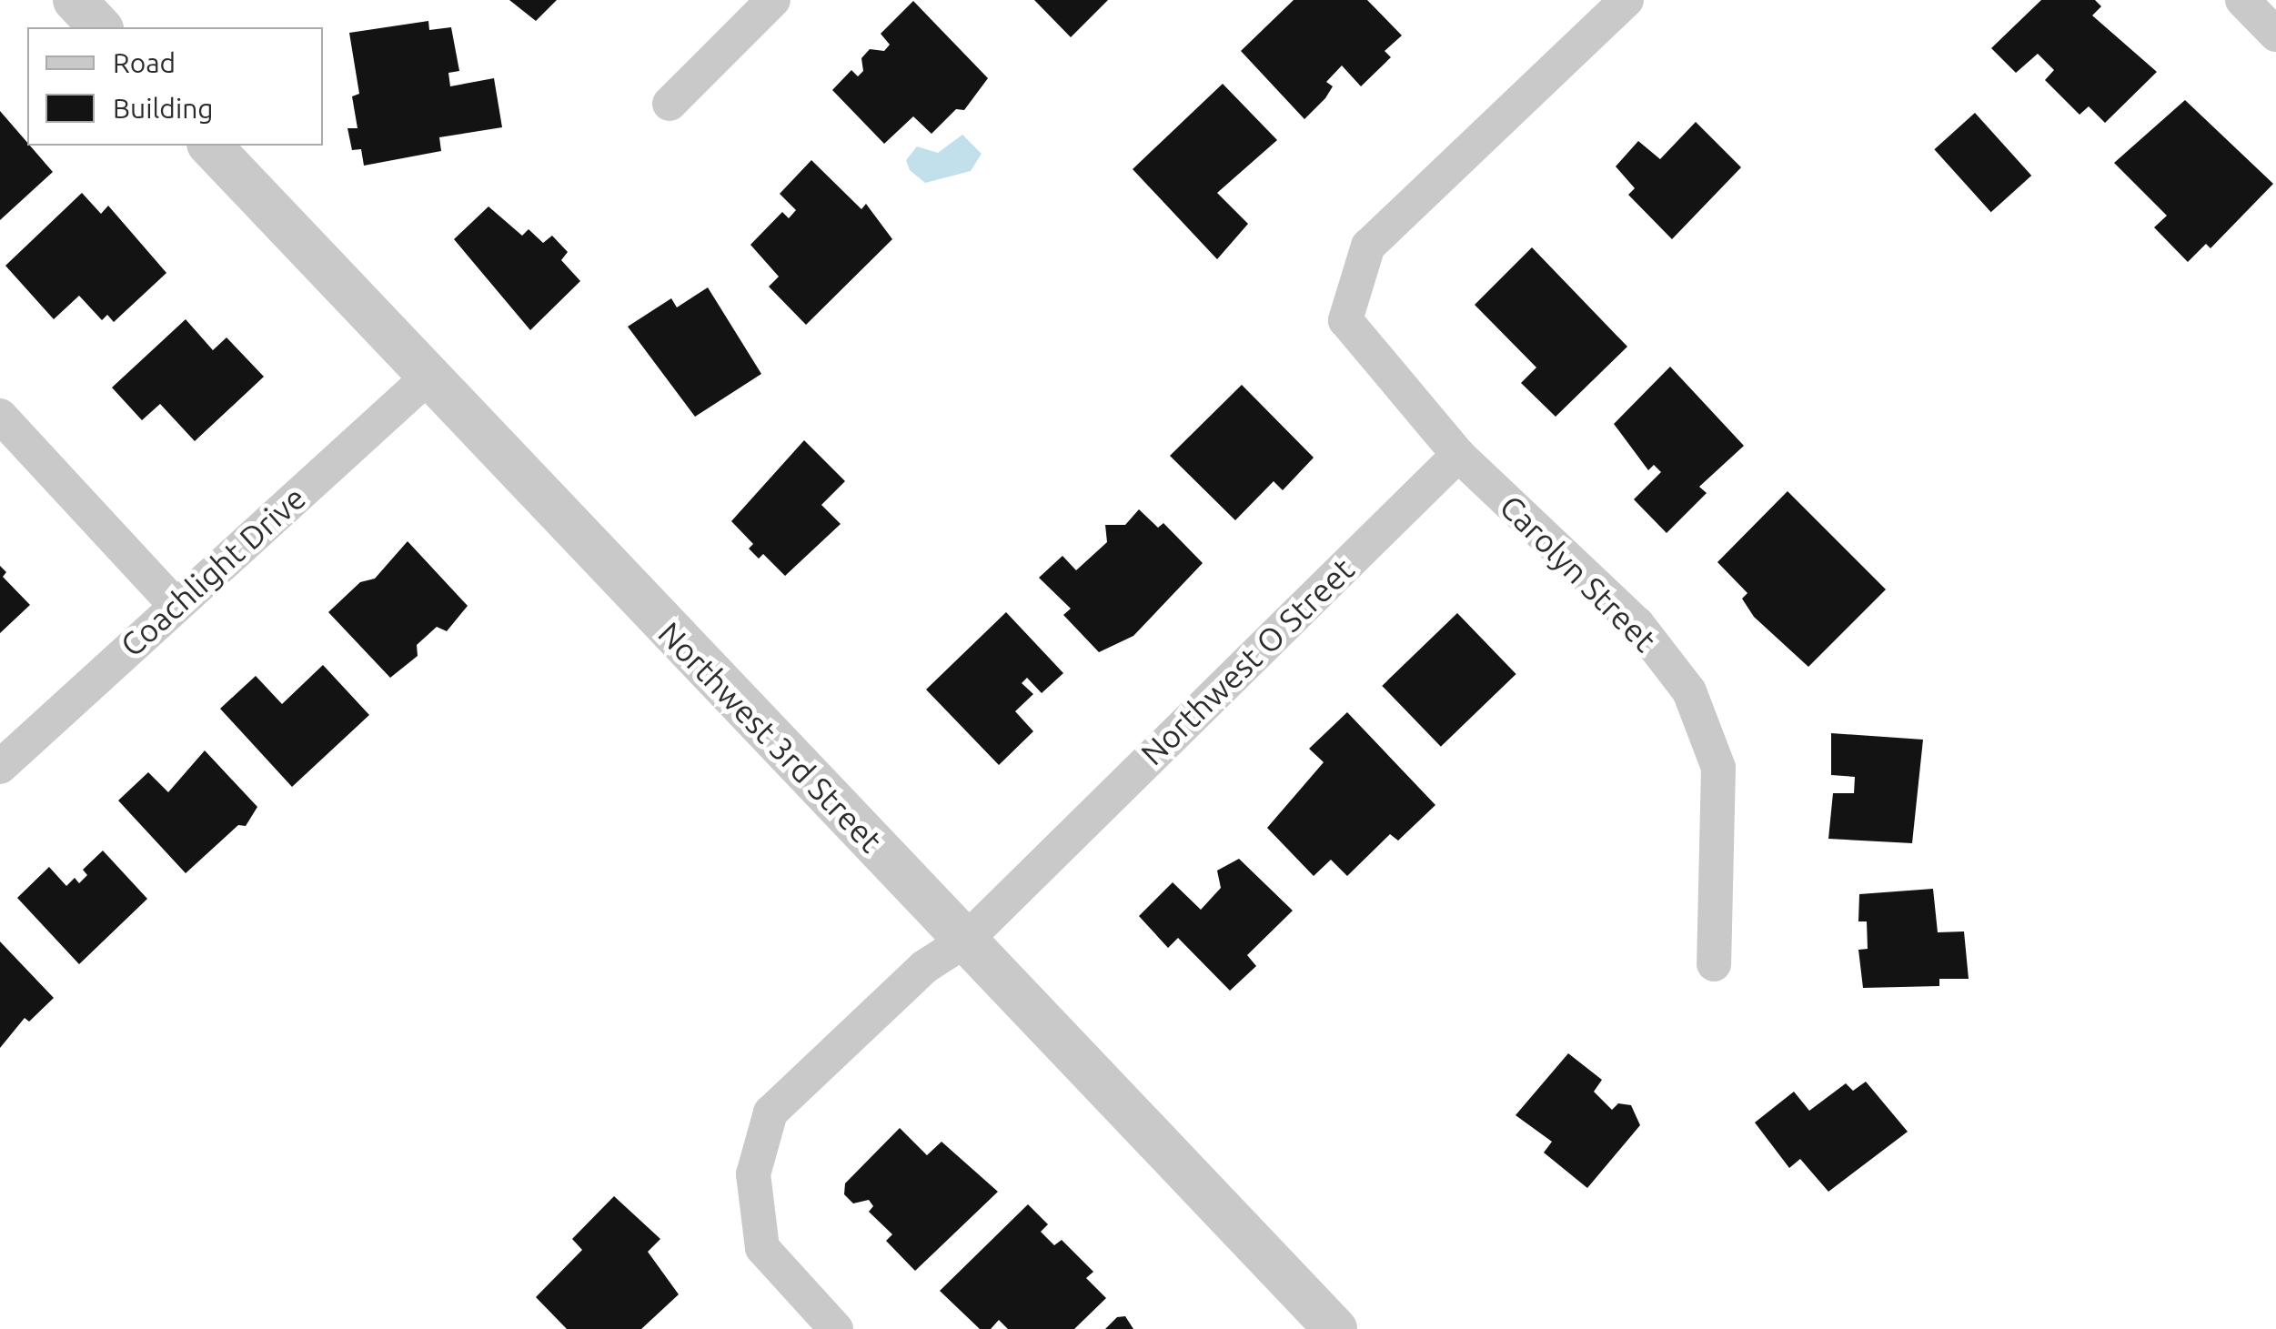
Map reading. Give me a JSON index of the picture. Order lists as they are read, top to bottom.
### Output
{
  "streets": {
    "street": [
      "Coachlight Drive",
      "Carolyn Street",
      "Northwest O Street",
      "Northwest 3rd Street"
    ]
  },
  "crossings": [
    ["Coachlight Drive", "Northwest 3rd Street"],
    ["Carolyn Street", "Northwest O Street"],
    ["Northwest O Street", "Northwest 3rd Street"]
  ],
  "legend": ["Road", "Building"]
}
